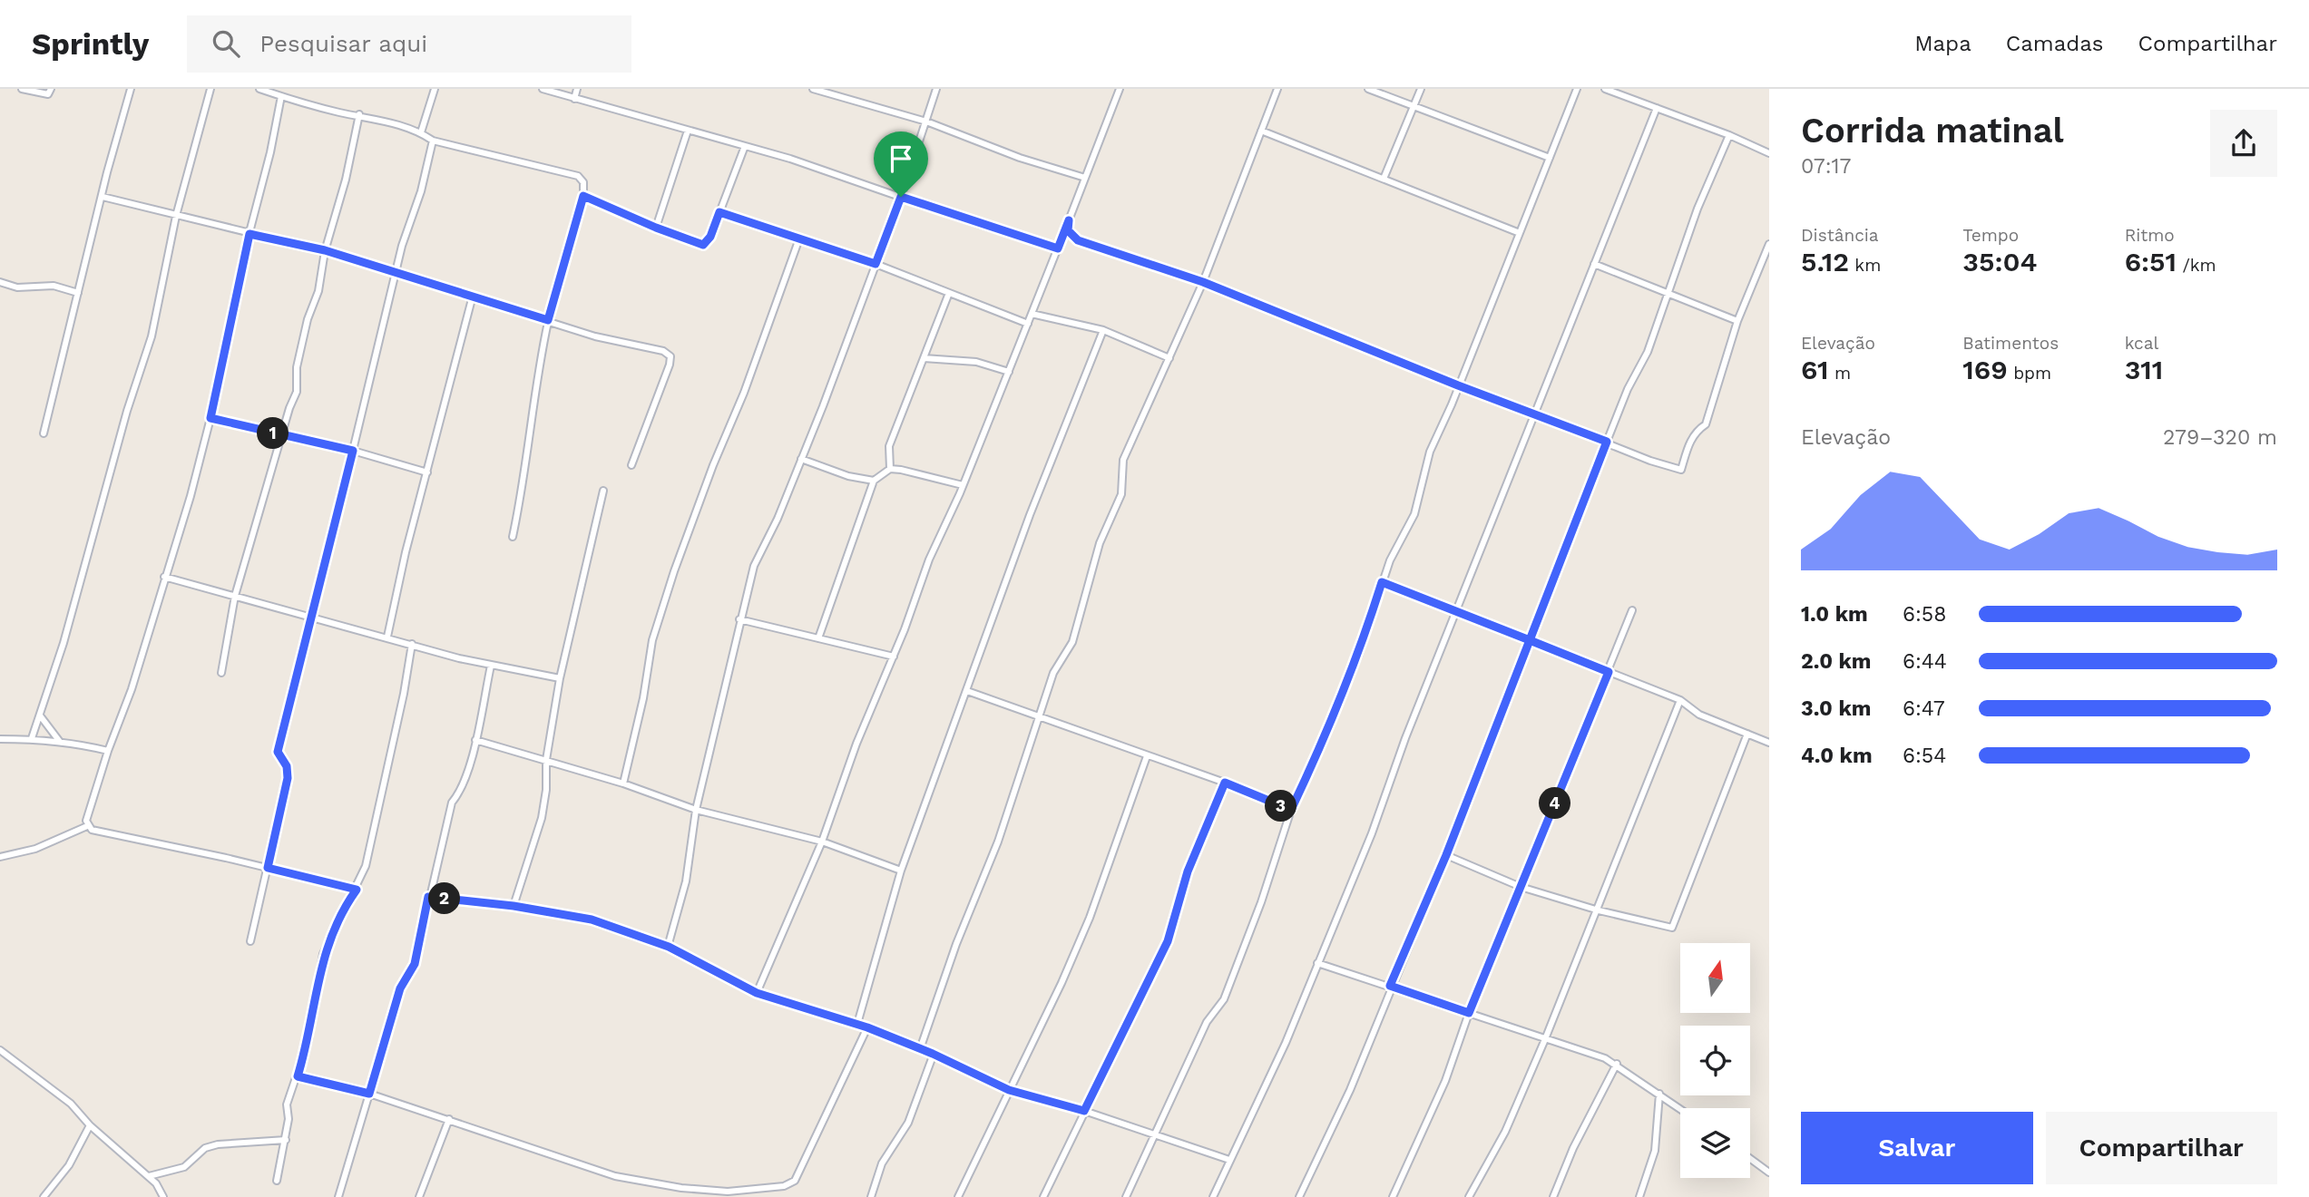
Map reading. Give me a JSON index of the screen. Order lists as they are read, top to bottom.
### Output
{
  "north": "top",
  "page": {
    "header": "Sprintly",
    "search": "Pesquisar aqui",
    "nav": ["Mapa", "Camadas", "Compartilhar"],
    "heading": ["Corrida matinal", "07:17"],
    "stats": [
      ["Distância", "5.12 km"],
      ["Tempo", "35:04"],
      ["Ritmo", "6:51 /km"],
      ["Elevação", "61 m"],
      ["Batimentos", "169 bpm"],
      ["kcal", "311"]
    ],
    "chart": ["Elevação", "279–320 m"],
    "pins": [
      "1",
      "4",
      "3",
      "2"
    ],
    "list": [
      {
        "name": "1.0 km",
        "note": "6:58"
      },
      {
        "name": "2.0 km",
        "note": "6:44"
      },
      {
        "name": "3.0 km",
        "note": "6:47"
      },
      {
        "name": "4.0 km",
        "note": "6:54"
      }
    ],
    "buttons": ["Salvar", "Compartilhar"]
  }
}
